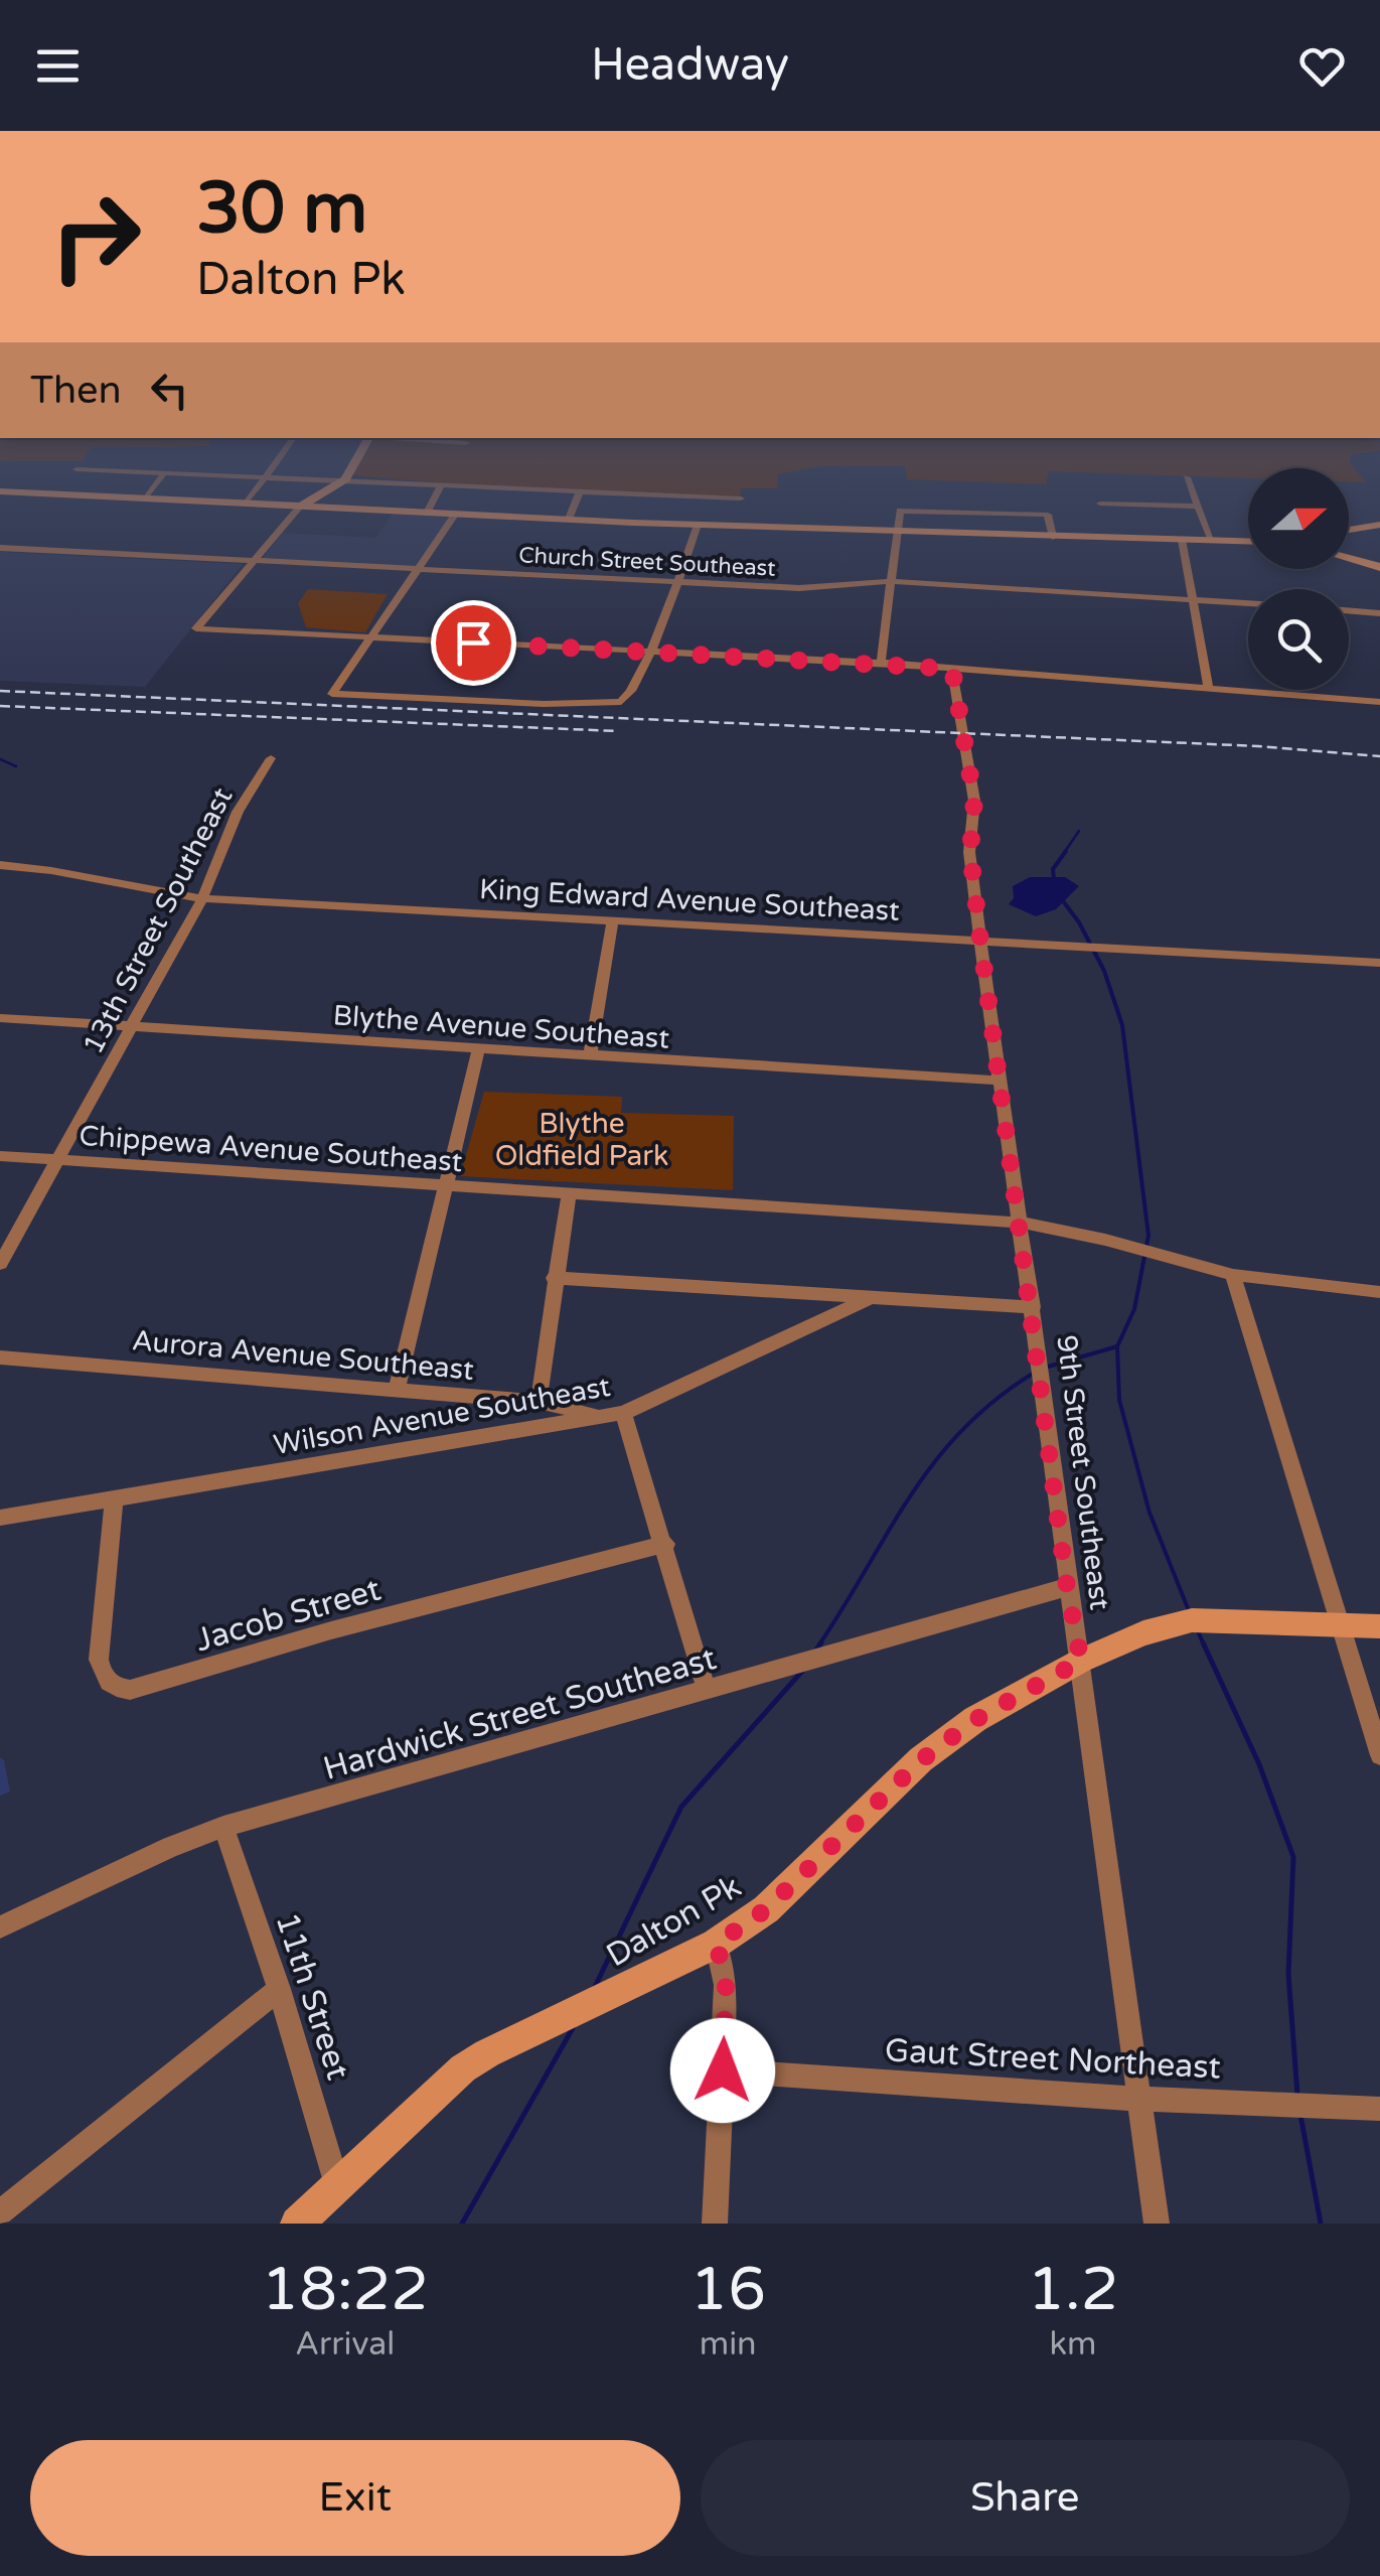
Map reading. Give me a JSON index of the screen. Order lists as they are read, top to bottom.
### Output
{
  "streets": {
    "street": [
      "Church Street Southeast",
      "King Edward Avenue Southeast",
      "13th Street Southeast",
      "Blythe Avenue Southeast",
      "Chippewa Avenue Southeast",
      "Aurora Avenue Southeast",
      "Wilson Avenue Southeast",
      "9th Street Southeast",
      "Jacob Street",
      "Hardwick Street Southeast",
      "Dalton Pk",
      "11th Street",
      "Gaut Street Northeast"
    ]
  },
  "crossings": [
    ["King Edward Avenue Southeast", "13th Street Southeast"],
    ["King Edward Avenue Southeast", "9th Street Southeast"],
    ["13th Street Southeast", "Blythe Avenue Southeast"],
    ["13th Street Southeast", "Chippewa Avenue Southeast"],
    ["Blythe Avenue Southeast", "9th Street Southeast"],
    ["Chippewa Avenue Southeast", "9th Street Southeast"],
    ["Aurora Avenue Southeast", "Wilson Avenue Southeast"],
    ["Wilson Avenue Southeast", "Jacob Street"],
    ["9th Street Southeast", "Hardwick Street Southeast"],
    ["9th Street Southeast", "Dalton Pk"],
    ["9th Street Southeast", "Gaut Street Northeast"],
    ["Hardwick Street Southeast", "11th Street"],
    ["Dalton Pk", "11th Street"]
  ],
  "parks": ["Blythe Oldfield Park"],
  "north": "right",
  "page": {
    "header": "Headway",
    "turn": ["30 m", "Dalton Pk"],
    "then": "Then",
    "eta": [
      "18:22",
      "Arrival",
      "16",
      "min",
      "1.2",
      "km"
    ],
    "buttons": ["Exit", "Share"]
  }
}
